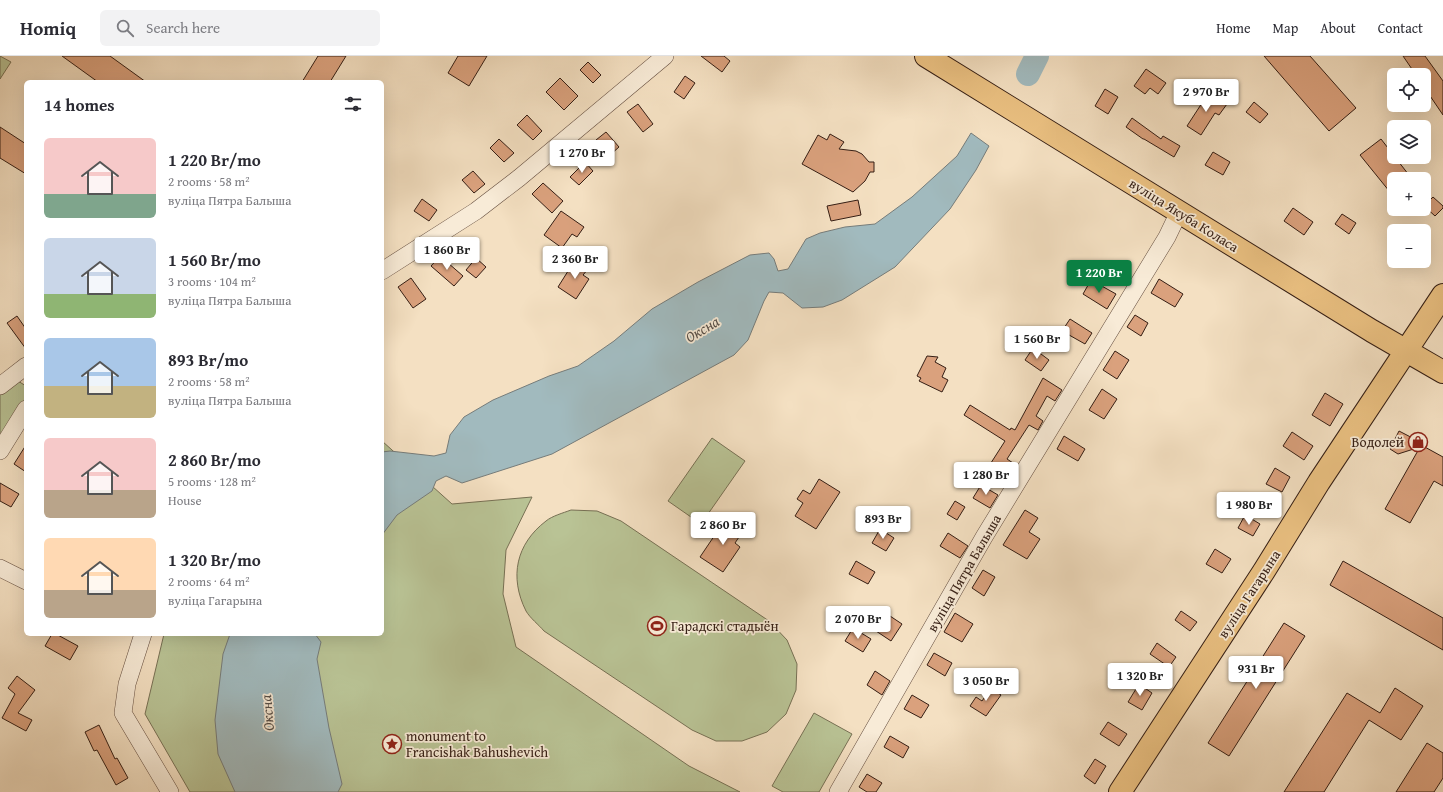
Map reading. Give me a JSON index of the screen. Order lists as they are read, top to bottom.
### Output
{
  "streets": {
    "main road": ["вуліца Якуба Коласа", "вуліца Гагарына"],
    "street": ["вуліца Пятра Балыша"]
  },
  "crossings": [
    ["вуліца Якуба Коласа", "вуліца Пятра Балыша"],
    ["вуліца Якуба Коласа", "вуліца Гагарына"]
  ],
  "water": ["Оксна"],
  "places": {
    "shop": ["Водолей"],
    "sports": ["Гарадскі стадыён"],
    "place": ["monument to Francishak Bahushevich"]
  },
  "page": {
    "header": "Homiq",
    "search": "Search here",
    "nav": [
      "Home",
      "Map",
      "About",
      "Contact"
    ],
    "map_buttons": ["+", "−"],
    "price": [
      "2 970 Br",
      "1 270 Br",
      "1 860 Br",
      "2 360 Br",
      "1 220 Br",
      "1 560 Br",
      "1 280 Br",
      "1 980 Br",
      "893 Br",
      "2 860 Br",
      "2 070 Br",
      "931 Br",
      "1 320 Br",
      "3 050 Br"
    ],
    "heading": "14 homes",
    "list": [
      {
        "name": "1 220 Br/mo",
        "note": "2 rooms · 58 m² · вуліца Пятра Балыша"
      },
      {
        "name": "1 560 Br/mo",
        "note": "3 rooms · 104 m² · вуліца Пятра Балыша"
      },
      {
        "name": "893 Br/mo",
        "note": "2 rooms · 58 m² · вуліца Пятра Балыша"
      },
      {
        "name": "2 860 Br/mo",
        "note": "5 rooms · 128 m² · House"
      },
      {
        "name": "1 320 Br/mo",
        "note": "2 rooms · 64 m² · вуліца Гагарына"
      }
    ]
  }
}
